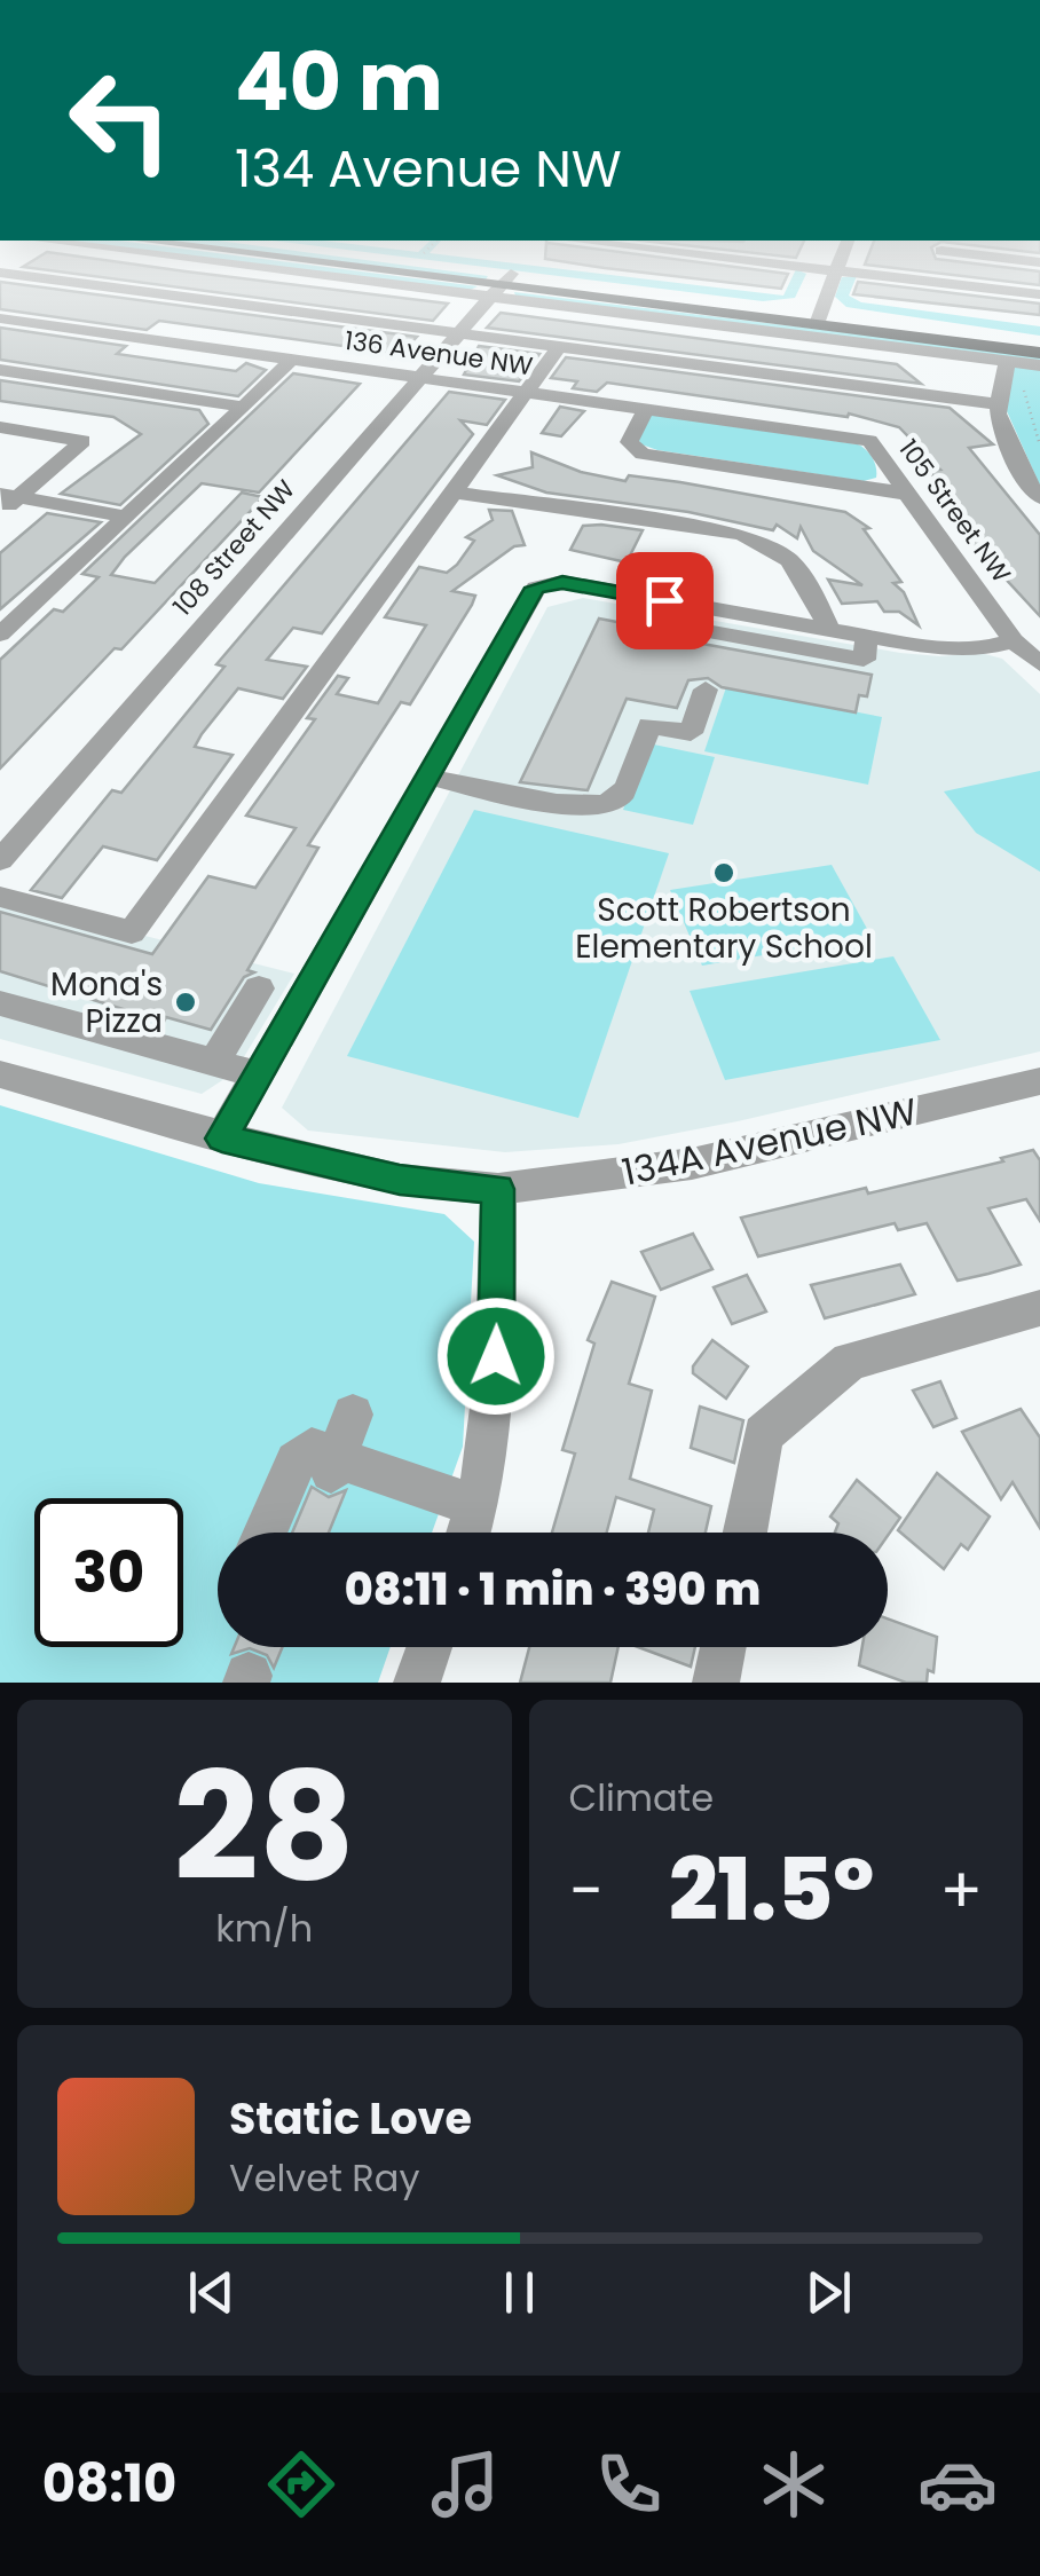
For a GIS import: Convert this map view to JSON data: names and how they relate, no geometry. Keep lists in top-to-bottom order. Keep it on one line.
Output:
{"streets":{"street":["136 Avenue NW","105 Street NW","108 Street NW","134A Avenue NW"]},"crossings":[["136 Avenue NW","105 Street NW"],["136 Avenue NW","108 Street NW"]],"places":["Scott Robertson Elementary School","Mona's Pizza"],"page":{"turn":["40 m","134 Avenue NW"],"limit":"30","trip":"08:11 · 1 min · 390 m","tile":[["28","km/h"],"Climate"],"heat":["−","21.5°","+"],"song":["Static Love","Velvet Ray"],"tabs":"08:10"}}
